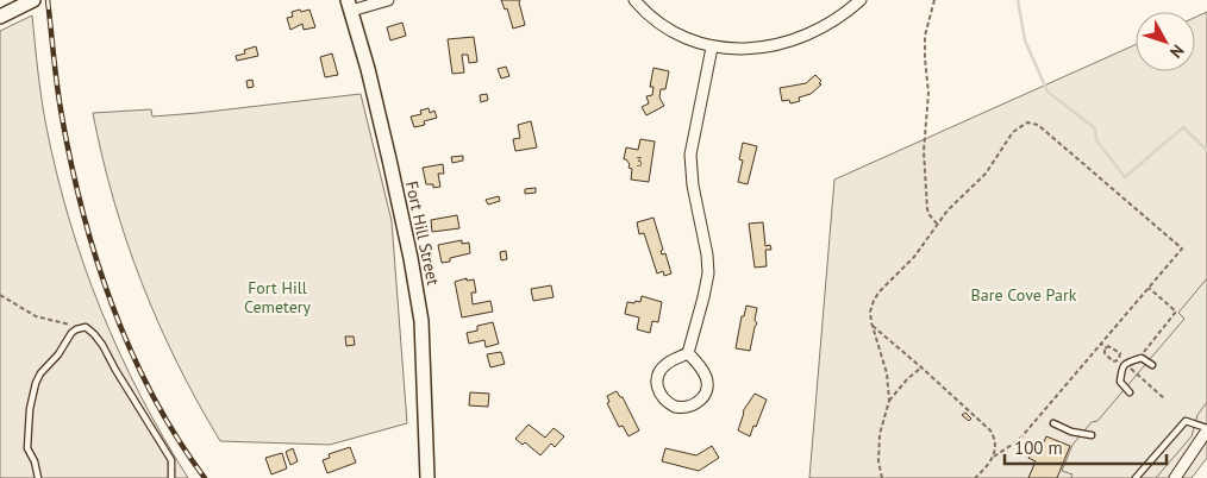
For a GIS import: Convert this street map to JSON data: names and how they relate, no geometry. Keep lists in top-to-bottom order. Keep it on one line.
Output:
{"streets":{"main road":["Fort Hill Street"]},"parks":["Fort Hill Cemetery","Bare Cove Park"],"house_numbers":["3"],"scale_bar":"100 m","north":"bottom right"}
